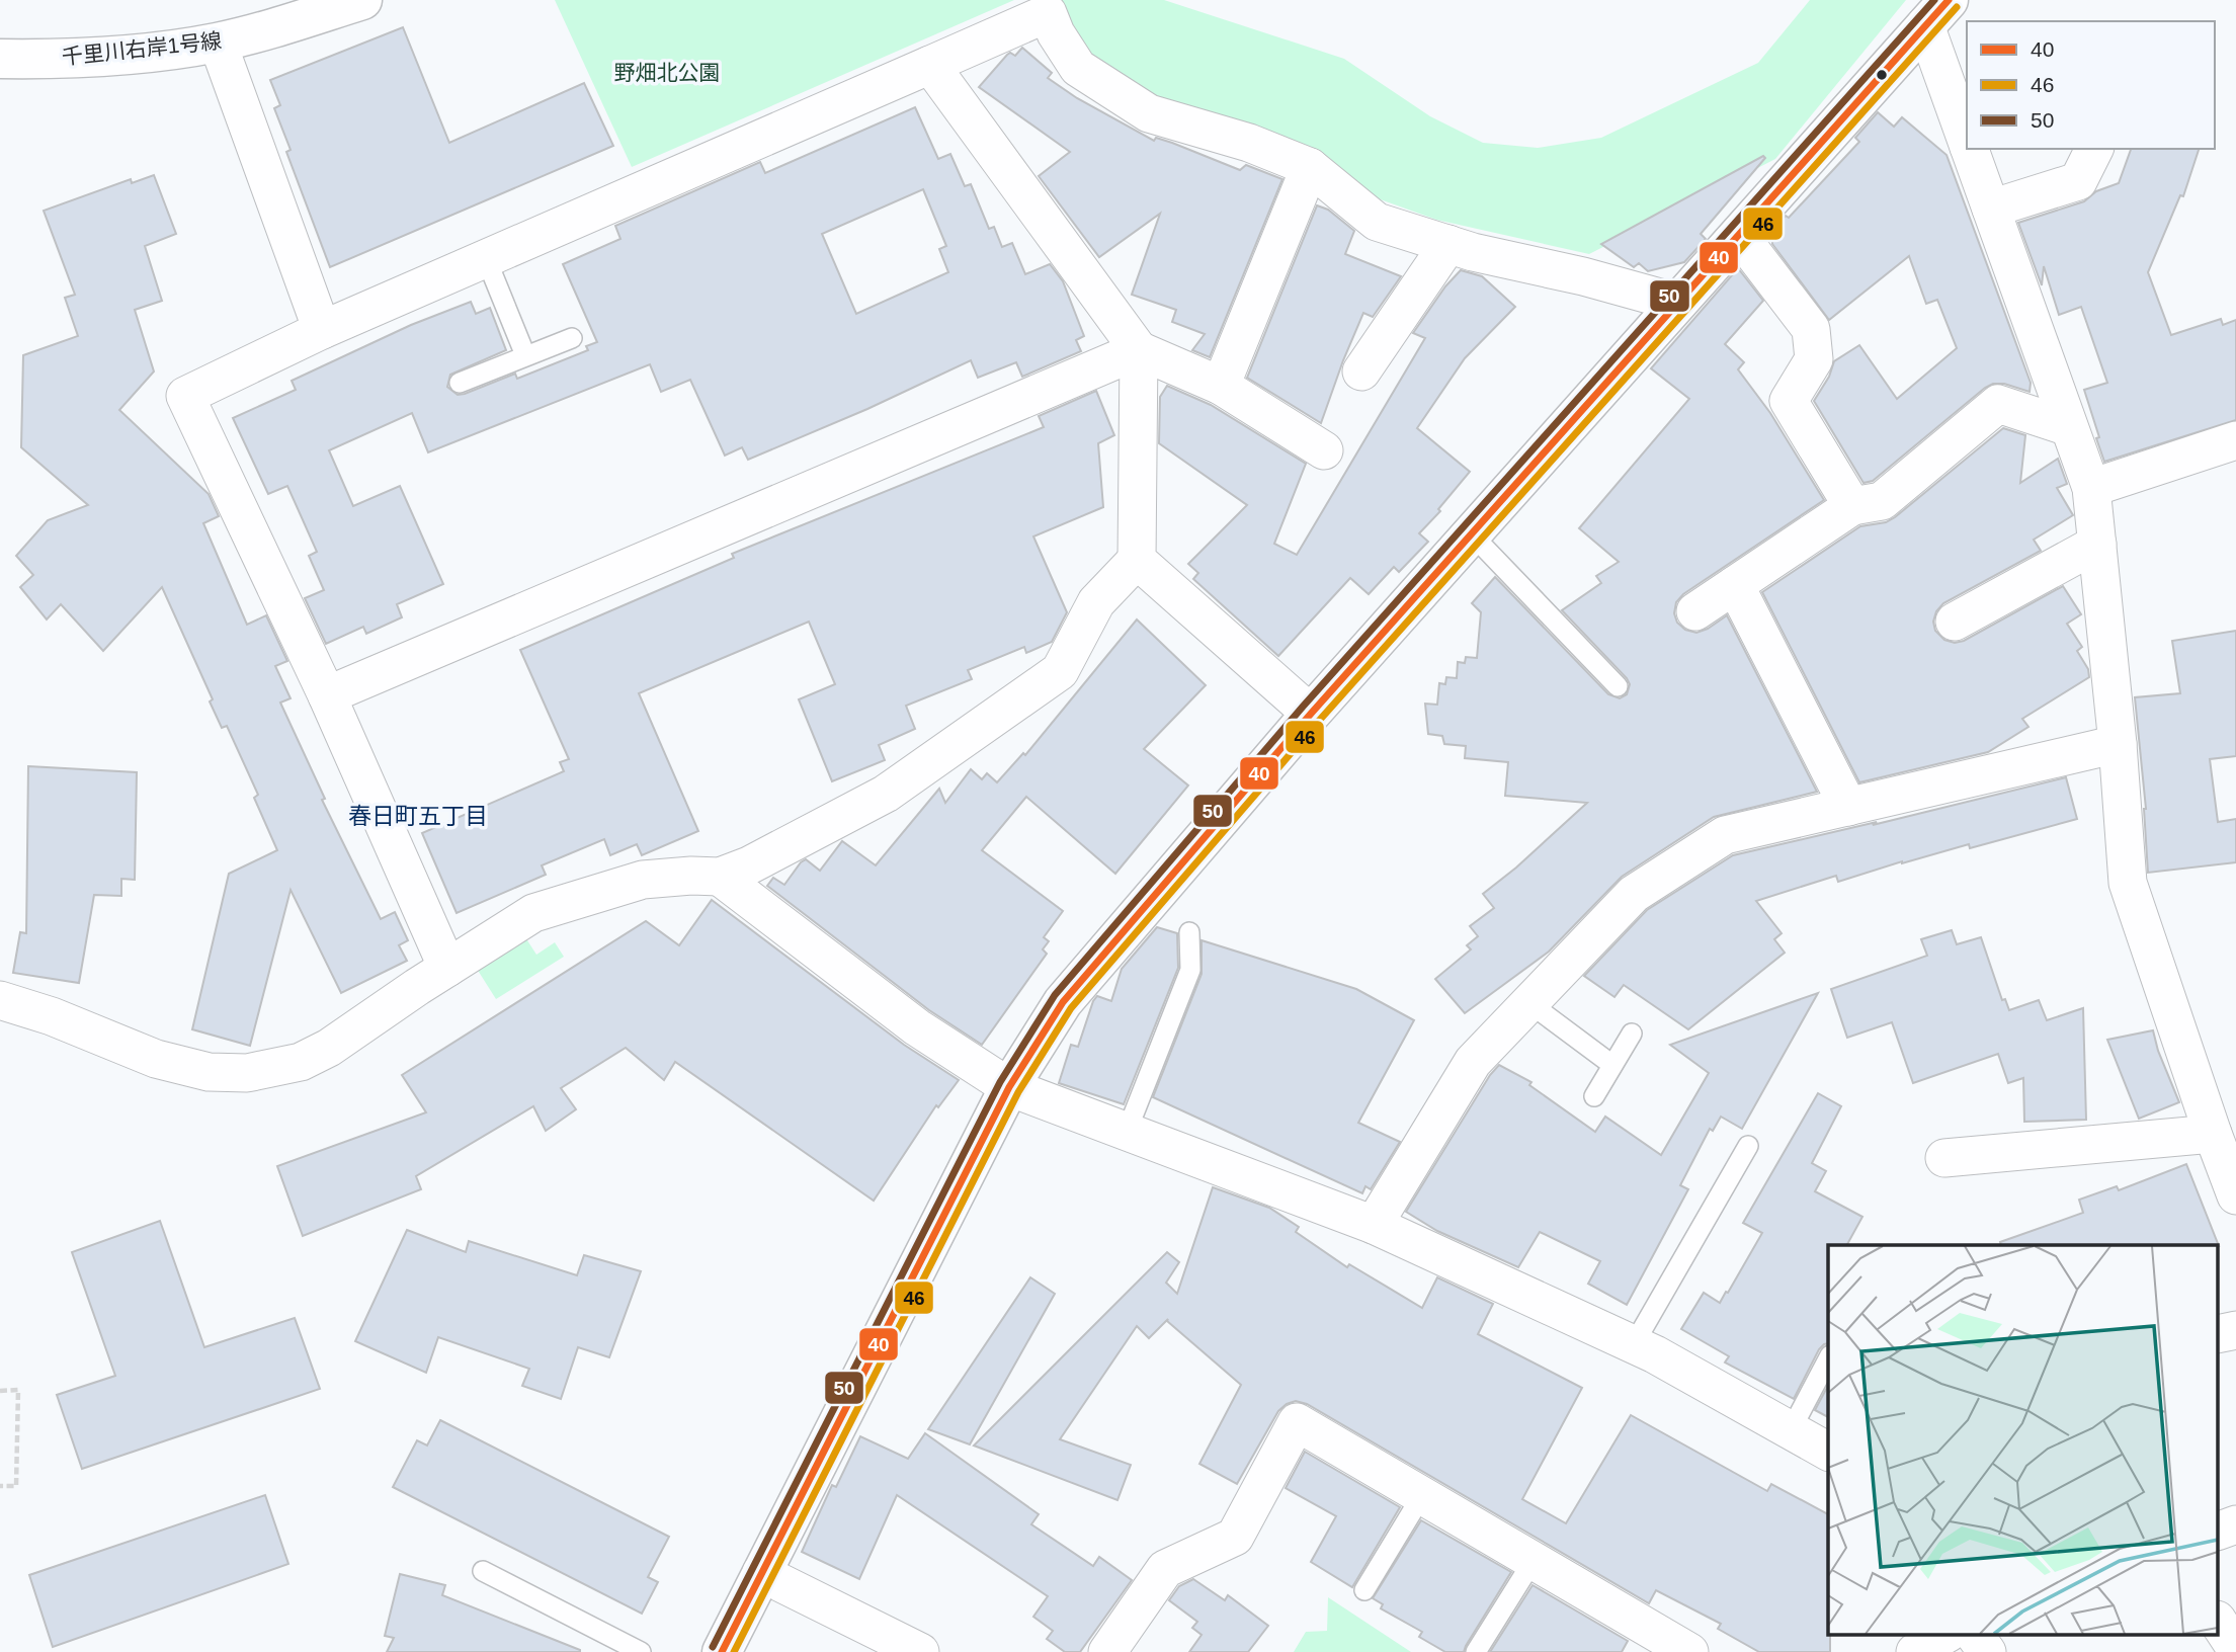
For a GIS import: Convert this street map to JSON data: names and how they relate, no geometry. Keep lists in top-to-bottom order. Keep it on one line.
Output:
{"streets":{"main road":["千里川右岸1号線"]},"districts":["春日町五丁目"],"parks":["野畑北公園"],"lines":["transit line 40","transit line 50","transit line 46"],"legend":["40","46","50"]}
